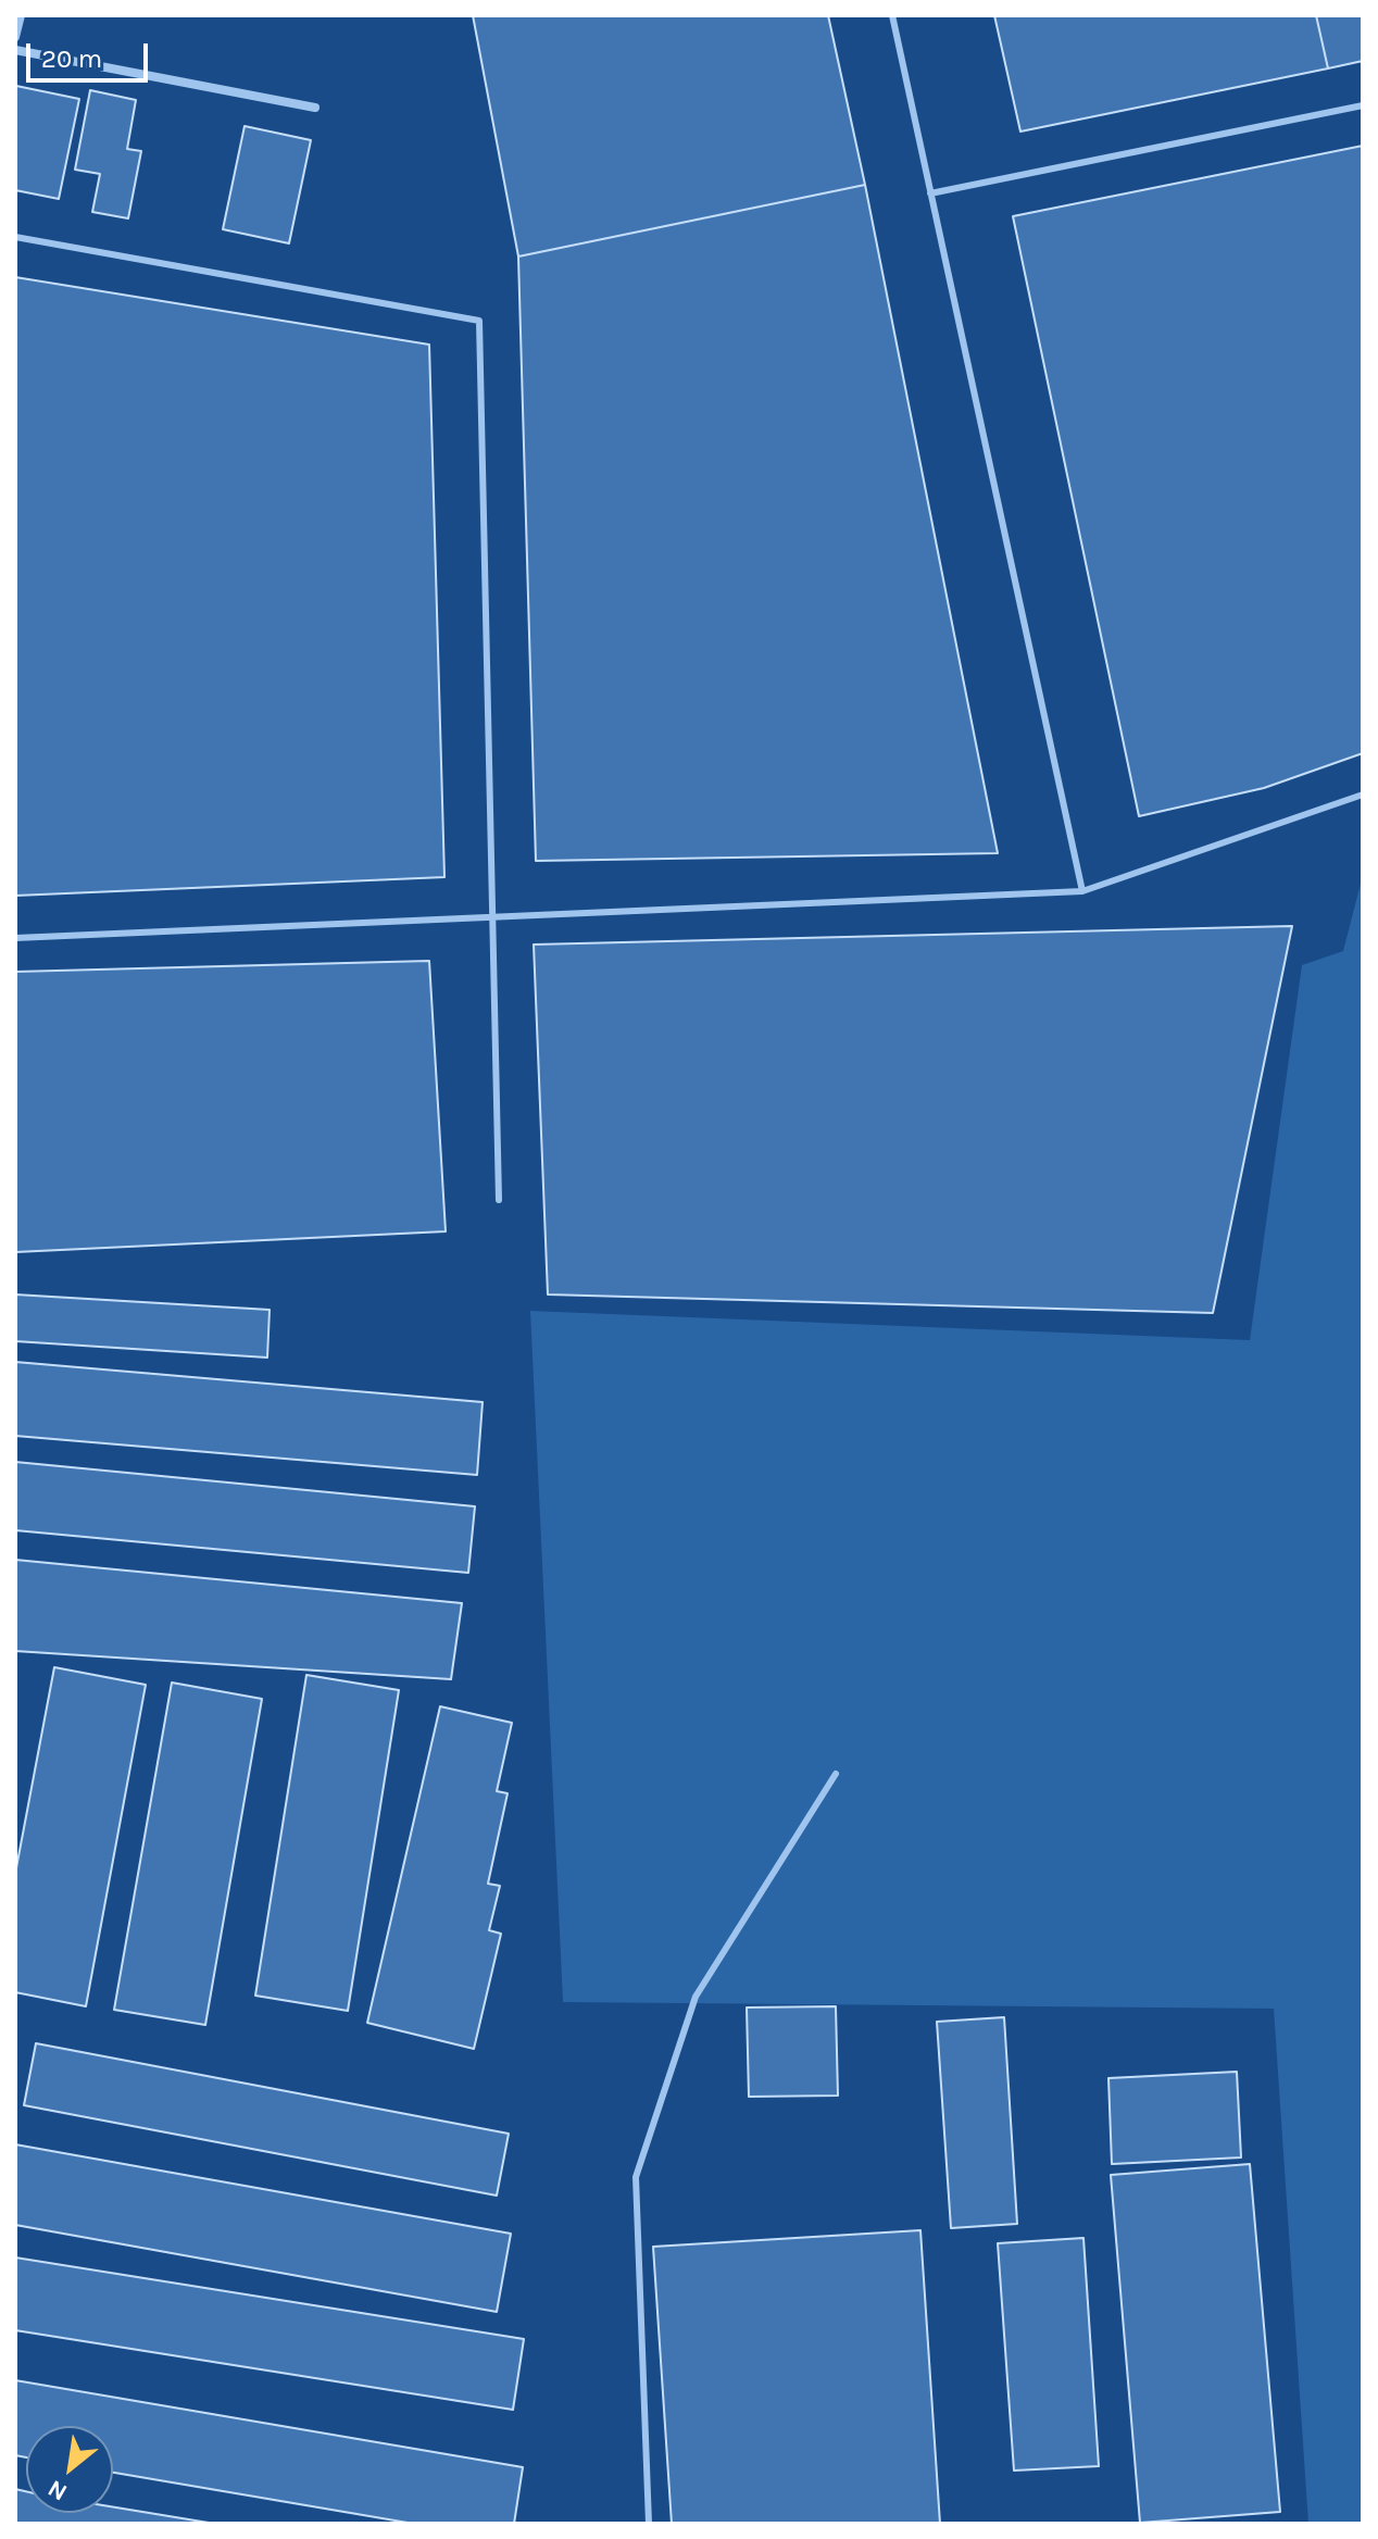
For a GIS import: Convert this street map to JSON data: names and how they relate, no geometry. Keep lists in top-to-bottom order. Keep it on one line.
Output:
{"scale_bar":"20 m","north":"bottom left"}
